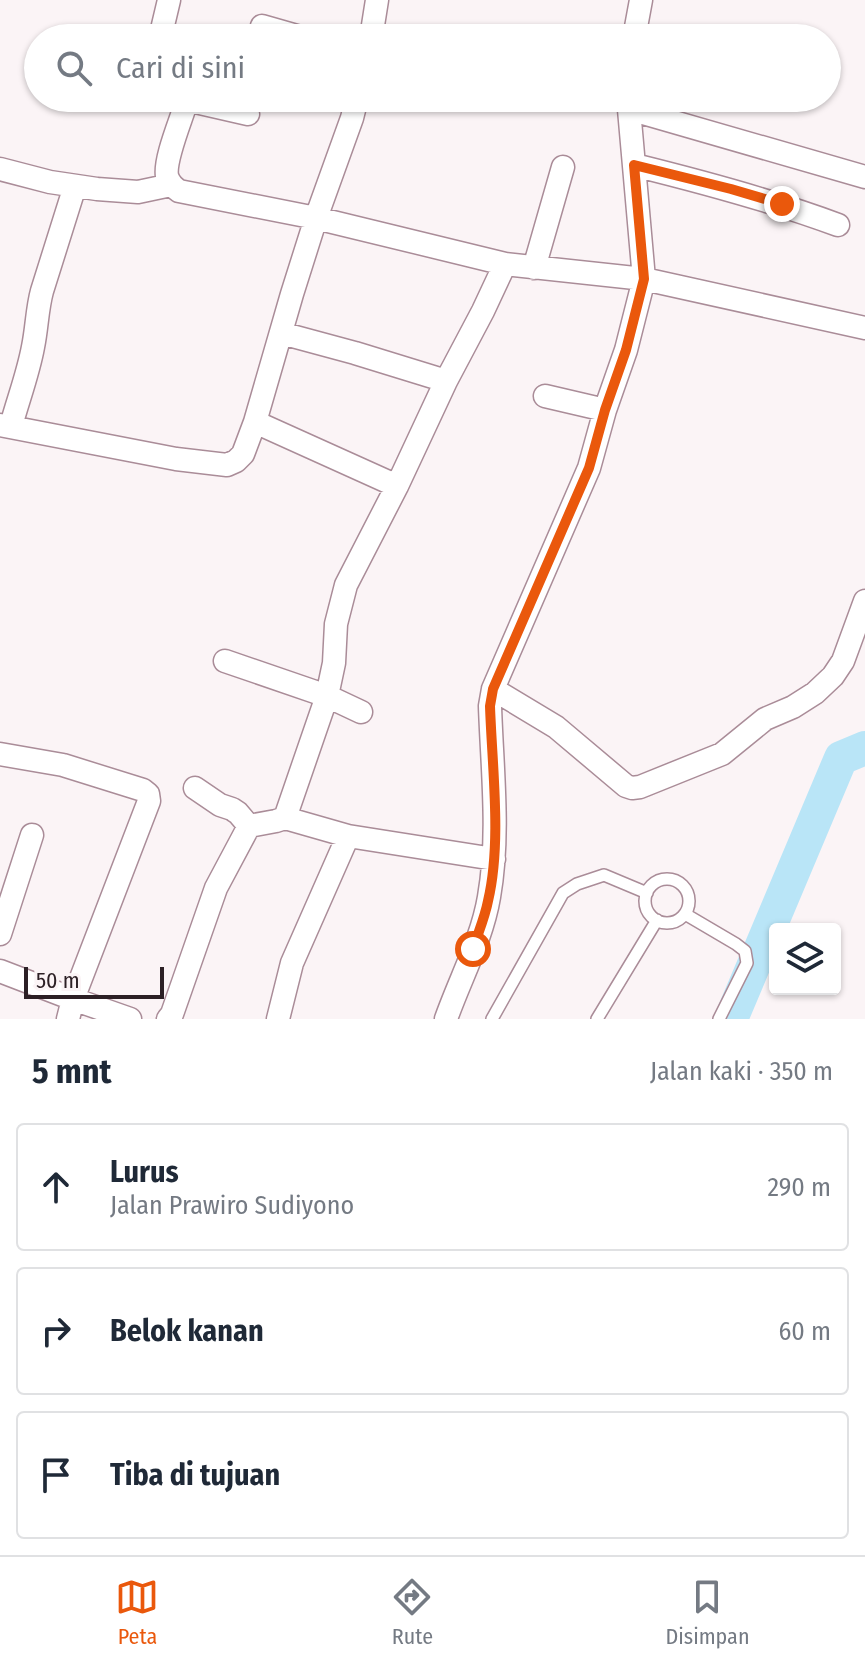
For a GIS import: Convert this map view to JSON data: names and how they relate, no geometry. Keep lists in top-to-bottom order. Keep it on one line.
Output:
{"scale_bar":"50 m","page":{"search":"Cari di sini","scale":"50 m","heading":["5 mnt","Jalan kaki · 350 m"],"list":[["Lurus","Jalan Prawiro Sudiyono","290 m"],["Belok kanan","60 m"],"Tiba di tujuan"],"nav":["Peta","Rute","Disimpan"]}}
